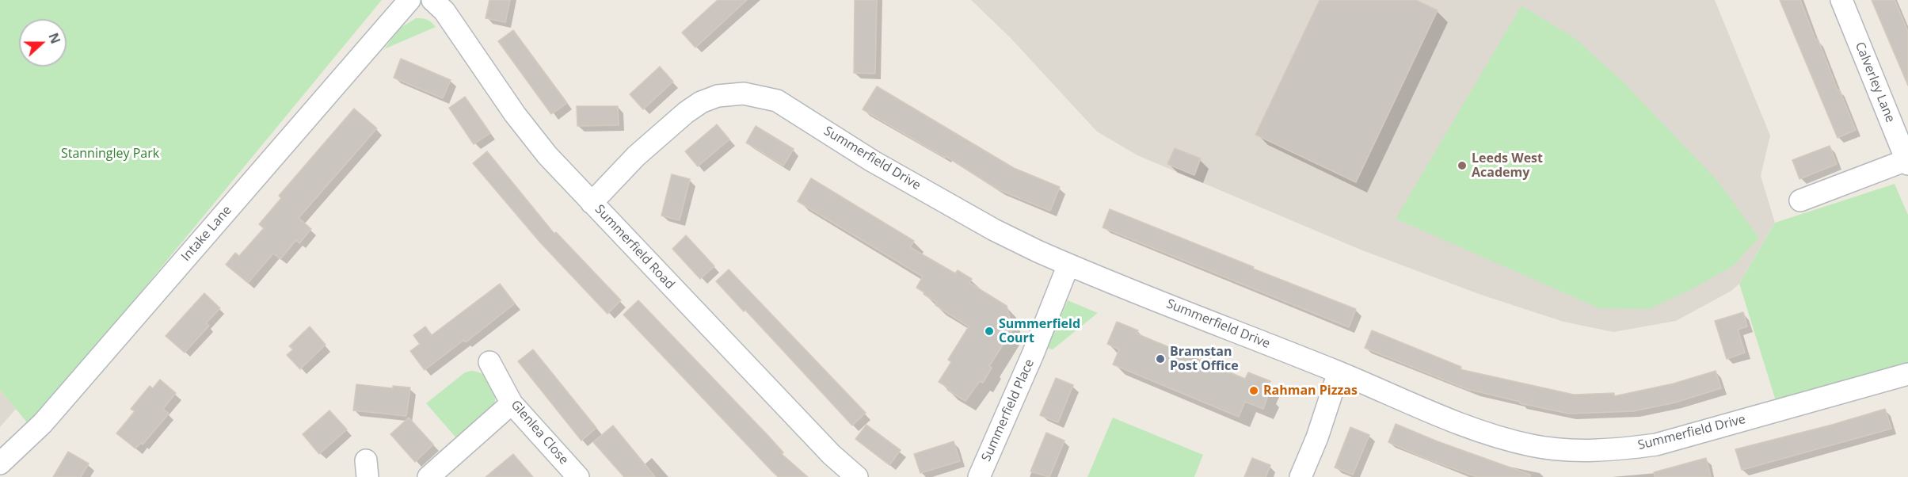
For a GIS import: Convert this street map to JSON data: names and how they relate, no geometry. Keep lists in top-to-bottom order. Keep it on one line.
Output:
{"streets":{"street":["Calverley Lane","Summerfield Drive","Intake Lane","Summerfield Road","Summerfield Place","Glenlea Close"]},"crossings":[["Summerfield Drive","Summerfield Road"],["Summerfield Drive","Summerfield Place"]],"parks":["Stanningley Park"],"places":["Leeds West Academy","Summerfield Court","Bramstan Post Office","Rahman Pizzas"],"north":"right"}
